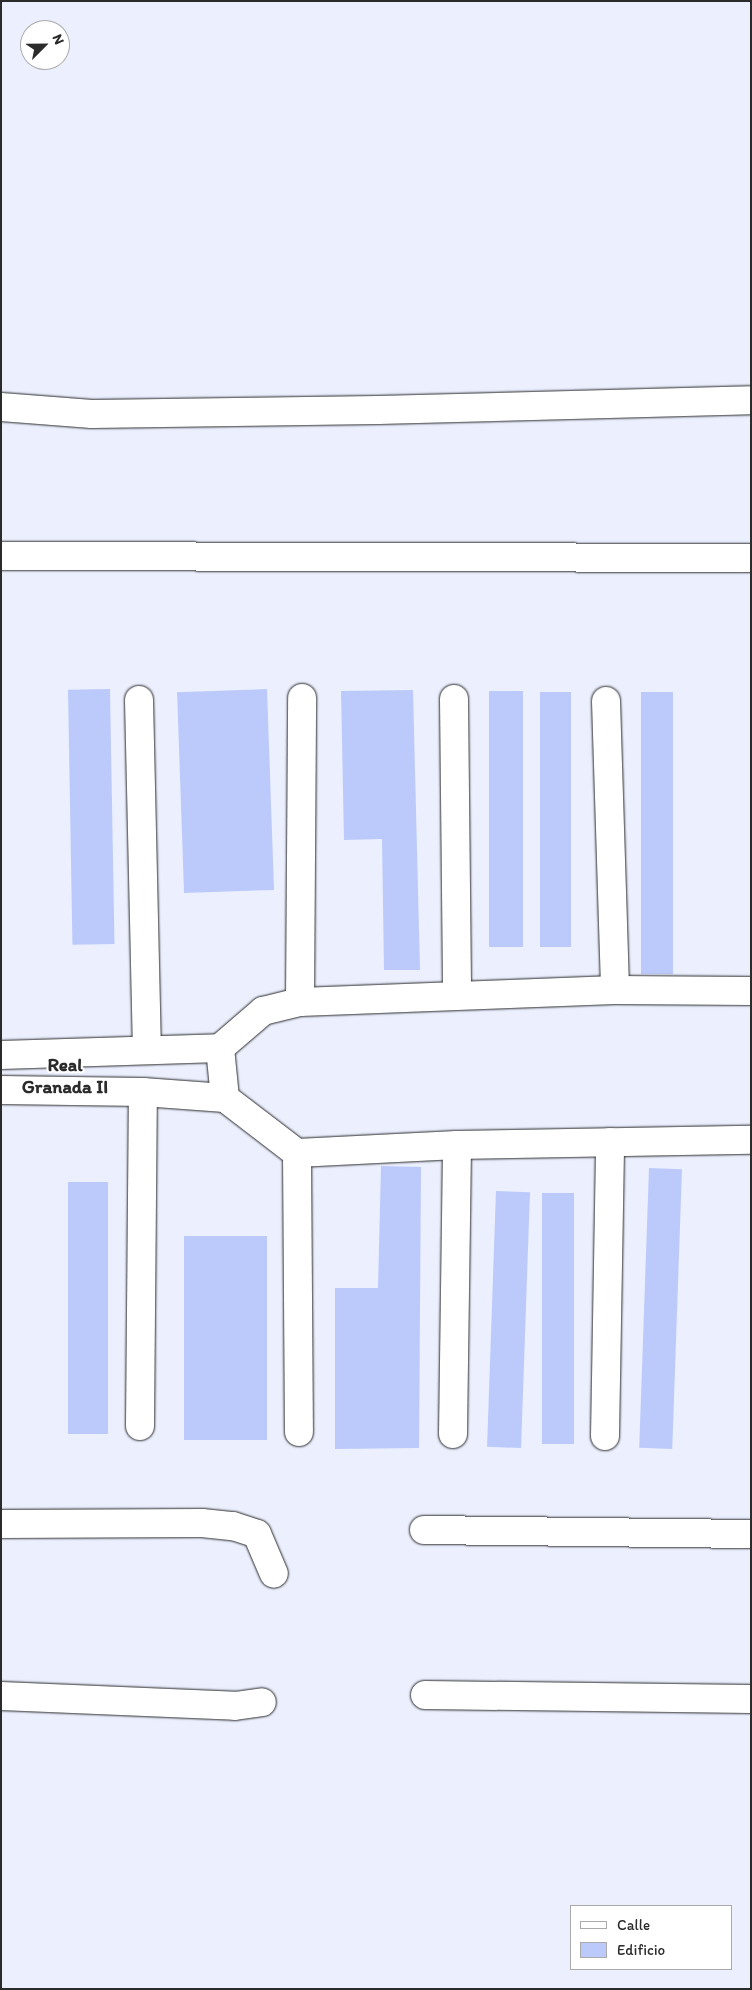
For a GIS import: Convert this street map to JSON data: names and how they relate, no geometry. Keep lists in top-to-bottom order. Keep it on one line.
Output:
{"districts":["Real Granada II"],"legend":["Calle","Edificio"],"north":"top right"}
